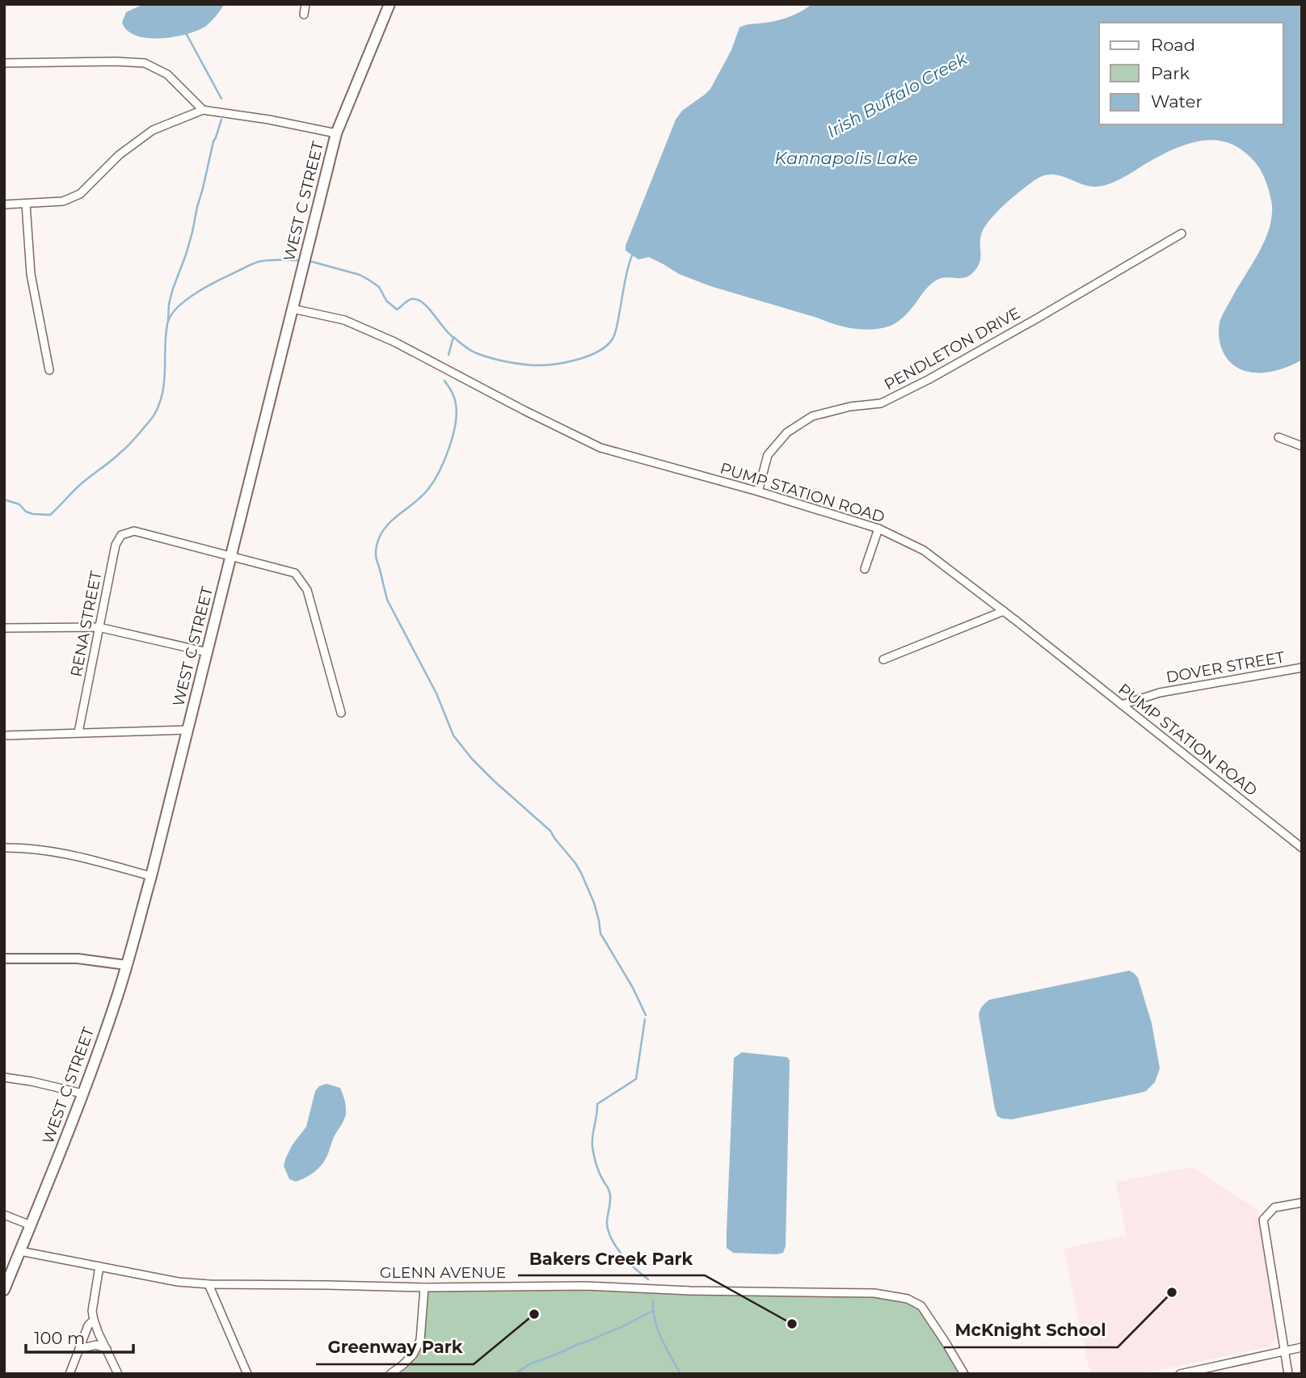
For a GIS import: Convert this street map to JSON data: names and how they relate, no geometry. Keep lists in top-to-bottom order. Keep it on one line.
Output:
{"streets":{"main road":["WEST C STREET"],"street":["PENDLETON DRIVE","PUMP STATION ROAD","RENA STREET","DOVER STREET","GLENN AVENUE"]},"crossings":[["WEST C STREET","PUMP STATION ROAD"],["WEST C STREET","RENA STREET"],["WEST C STREET","GLENN AVENUE"],["PENDLETON DRIVE","PUMP STATION ROAD"],["PUMP STATION ROAD","DOVER STREET"]],"water":["Irish Buffalo Creek","Kannapolis Lake"],"places":["McKnight School","Greenway Park","Bakers Creek Park"],"legend":["Road","Park","Water"],"scale_bar":"100 m"}
